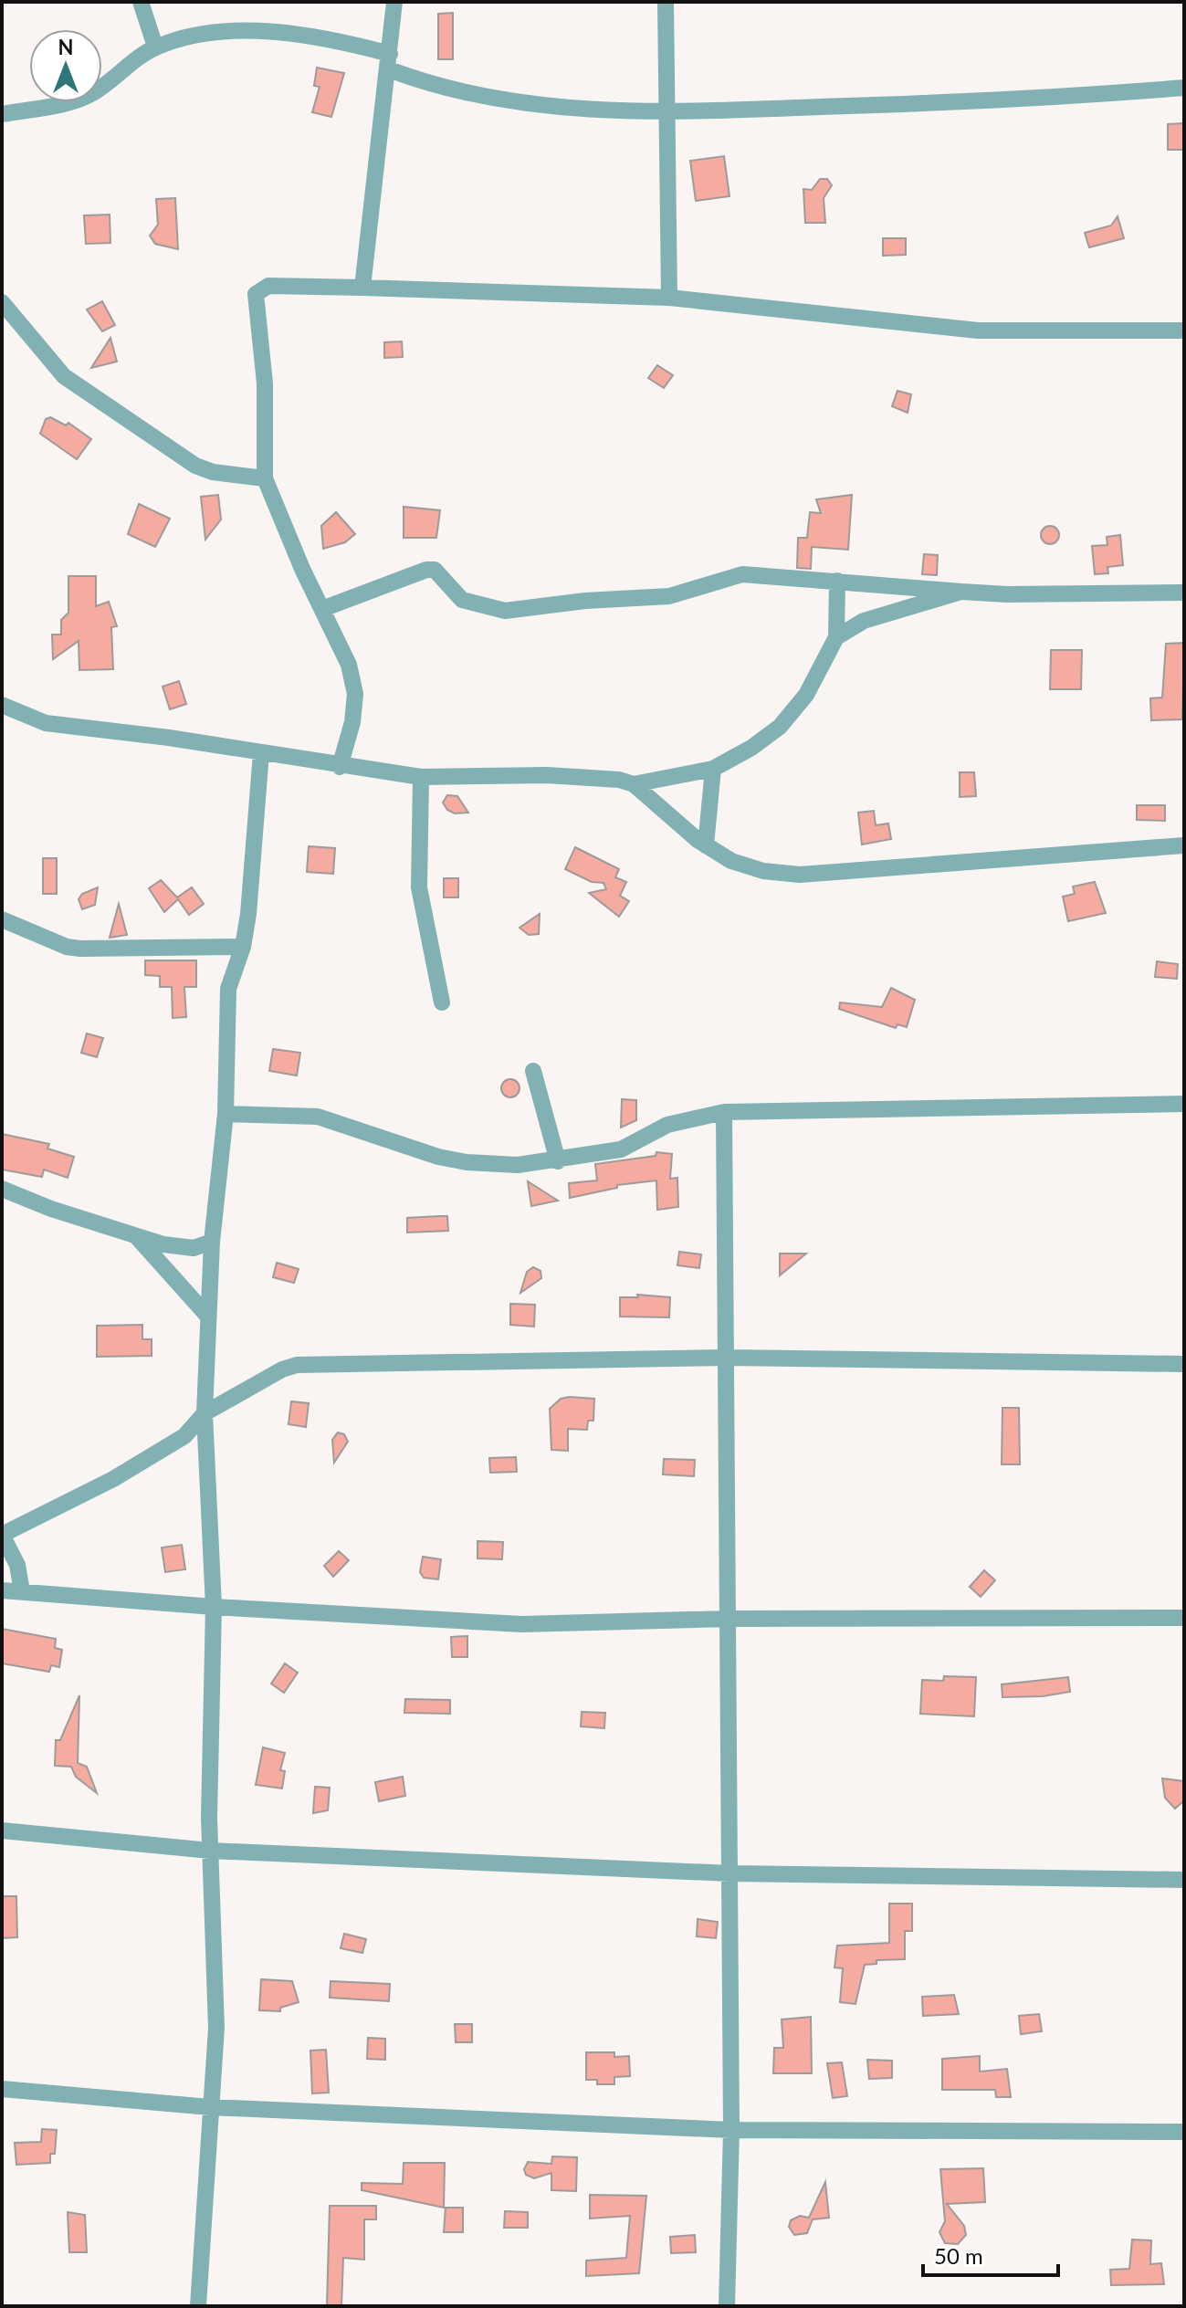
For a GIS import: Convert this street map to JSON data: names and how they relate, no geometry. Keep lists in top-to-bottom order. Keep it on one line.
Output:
{"scale_bar":"50 m","north":"top"}
